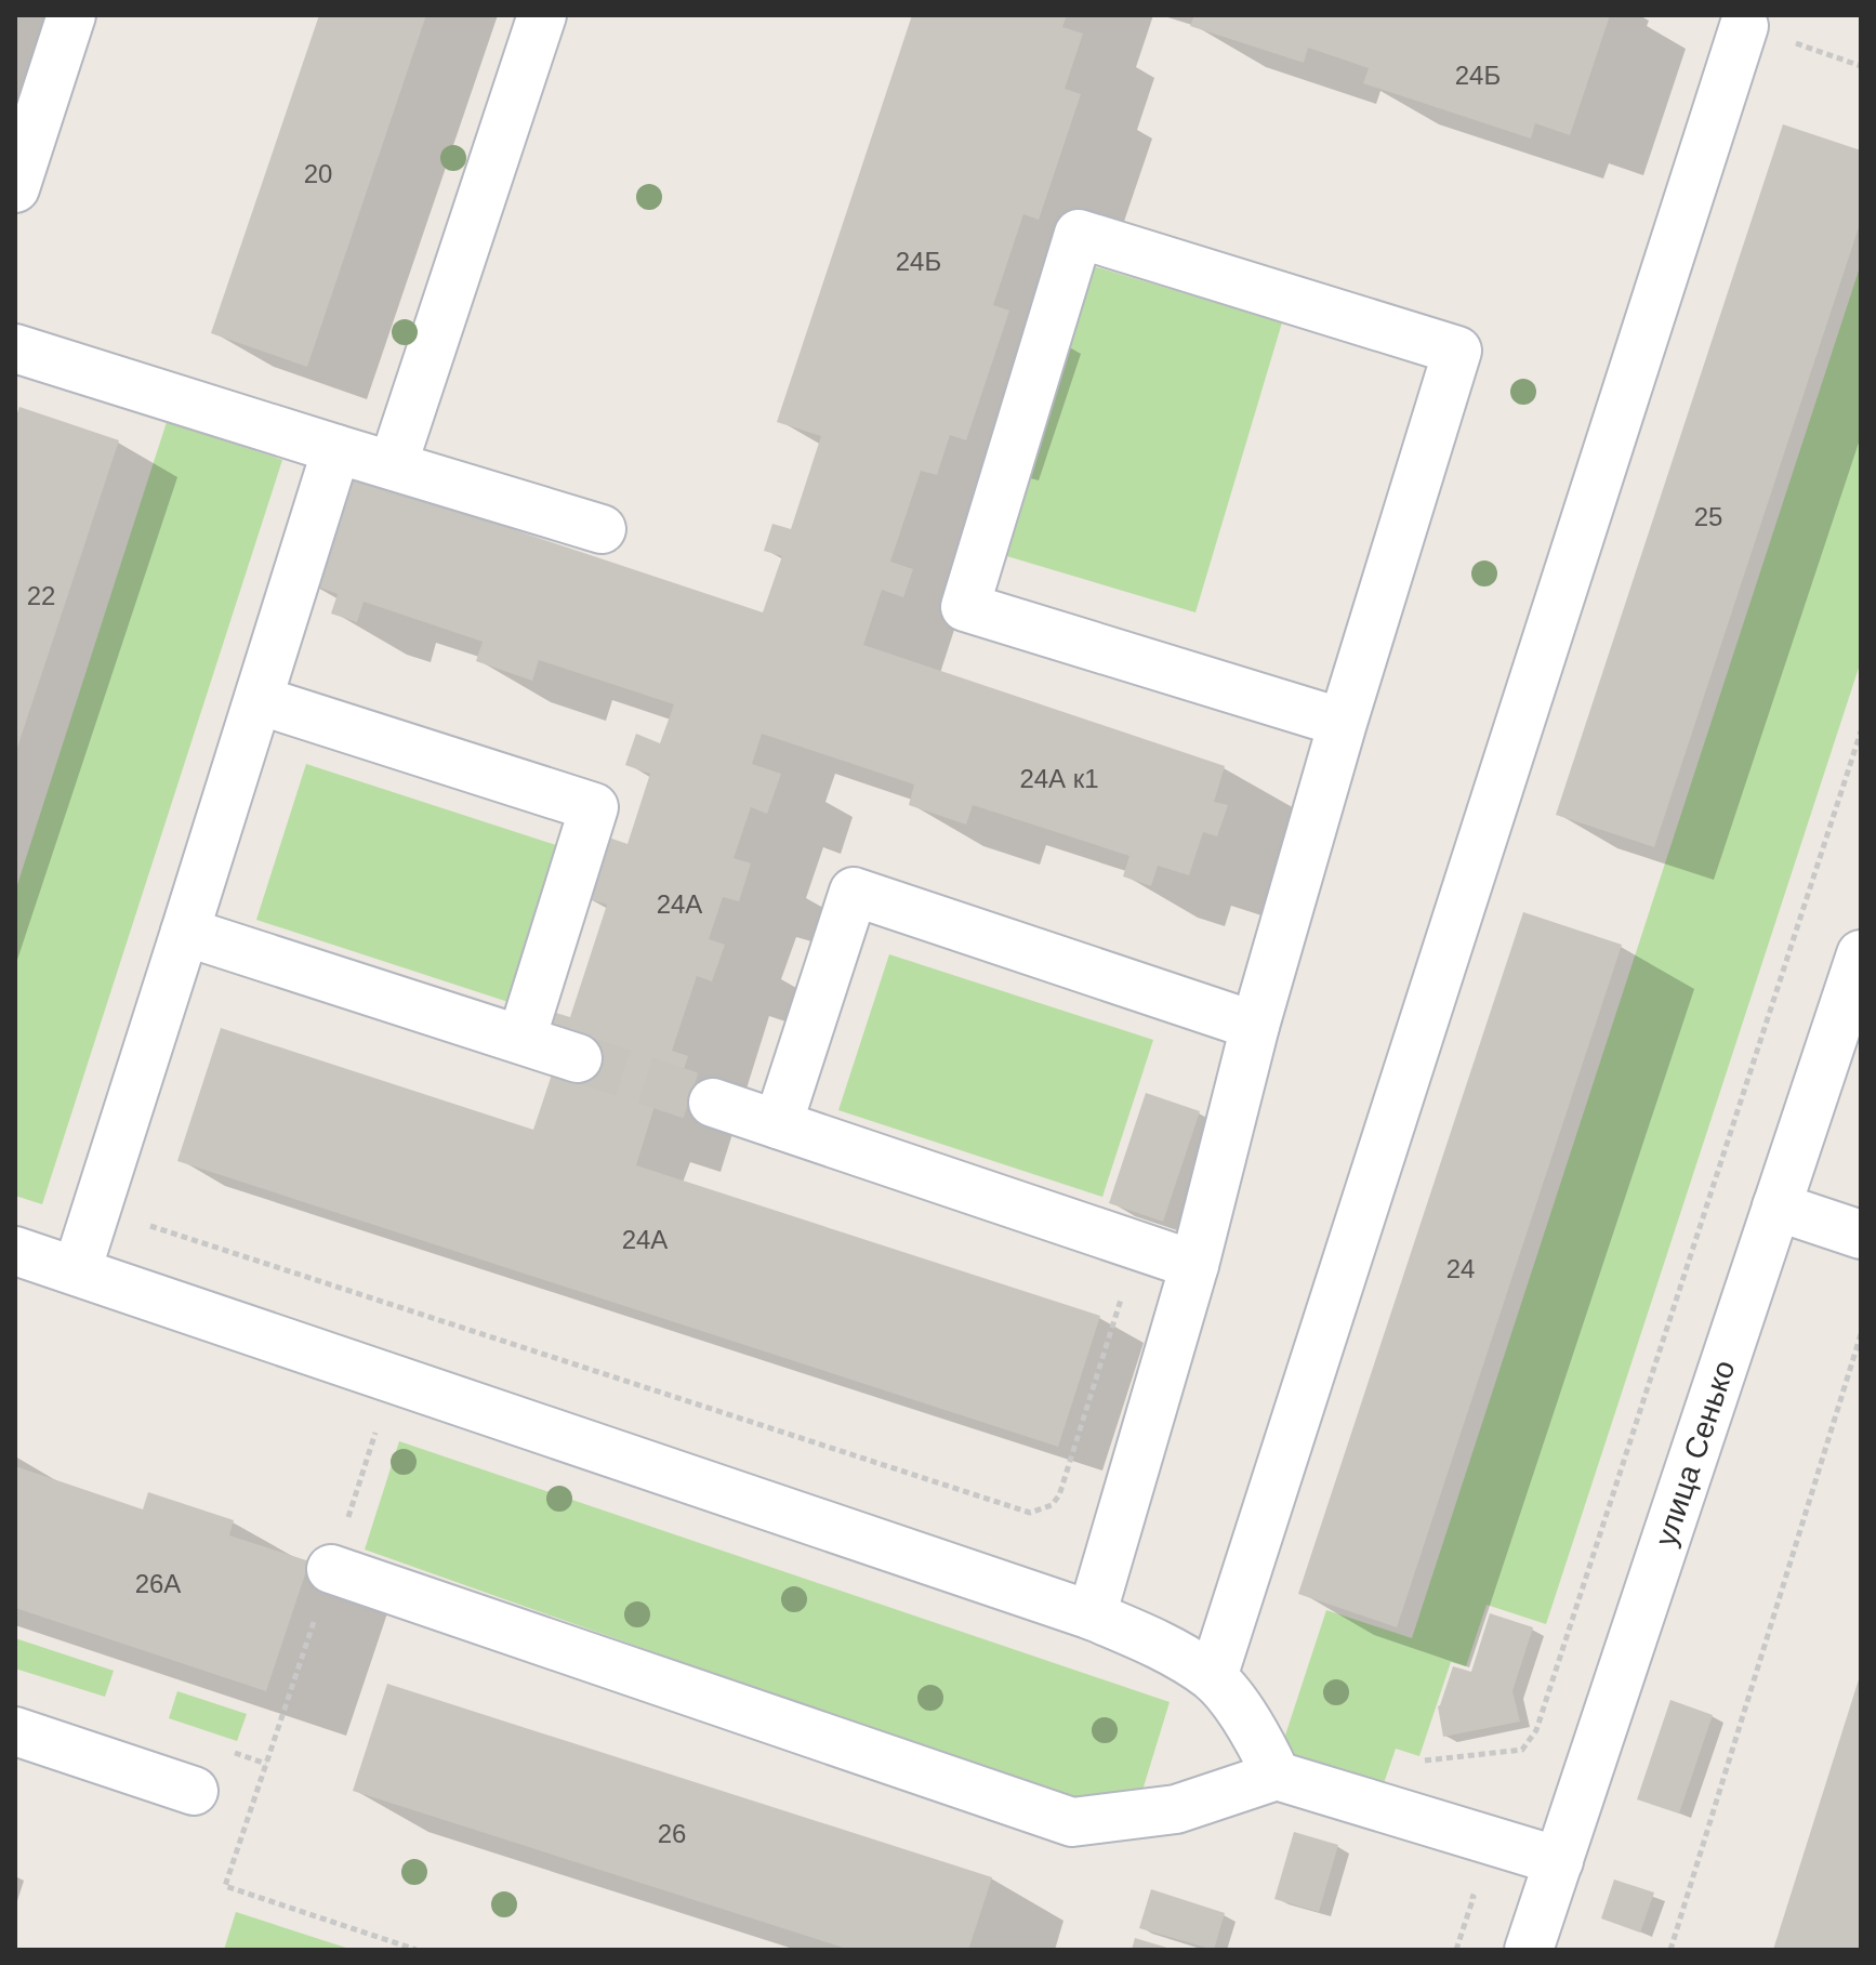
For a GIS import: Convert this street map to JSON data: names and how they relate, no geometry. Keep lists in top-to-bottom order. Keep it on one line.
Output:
{"streets":{"street":["улица Сенько"]},"house_numbers":["24Б","20","24Б","25","22","24А к1","24А","24А","24","26А","26"]}
